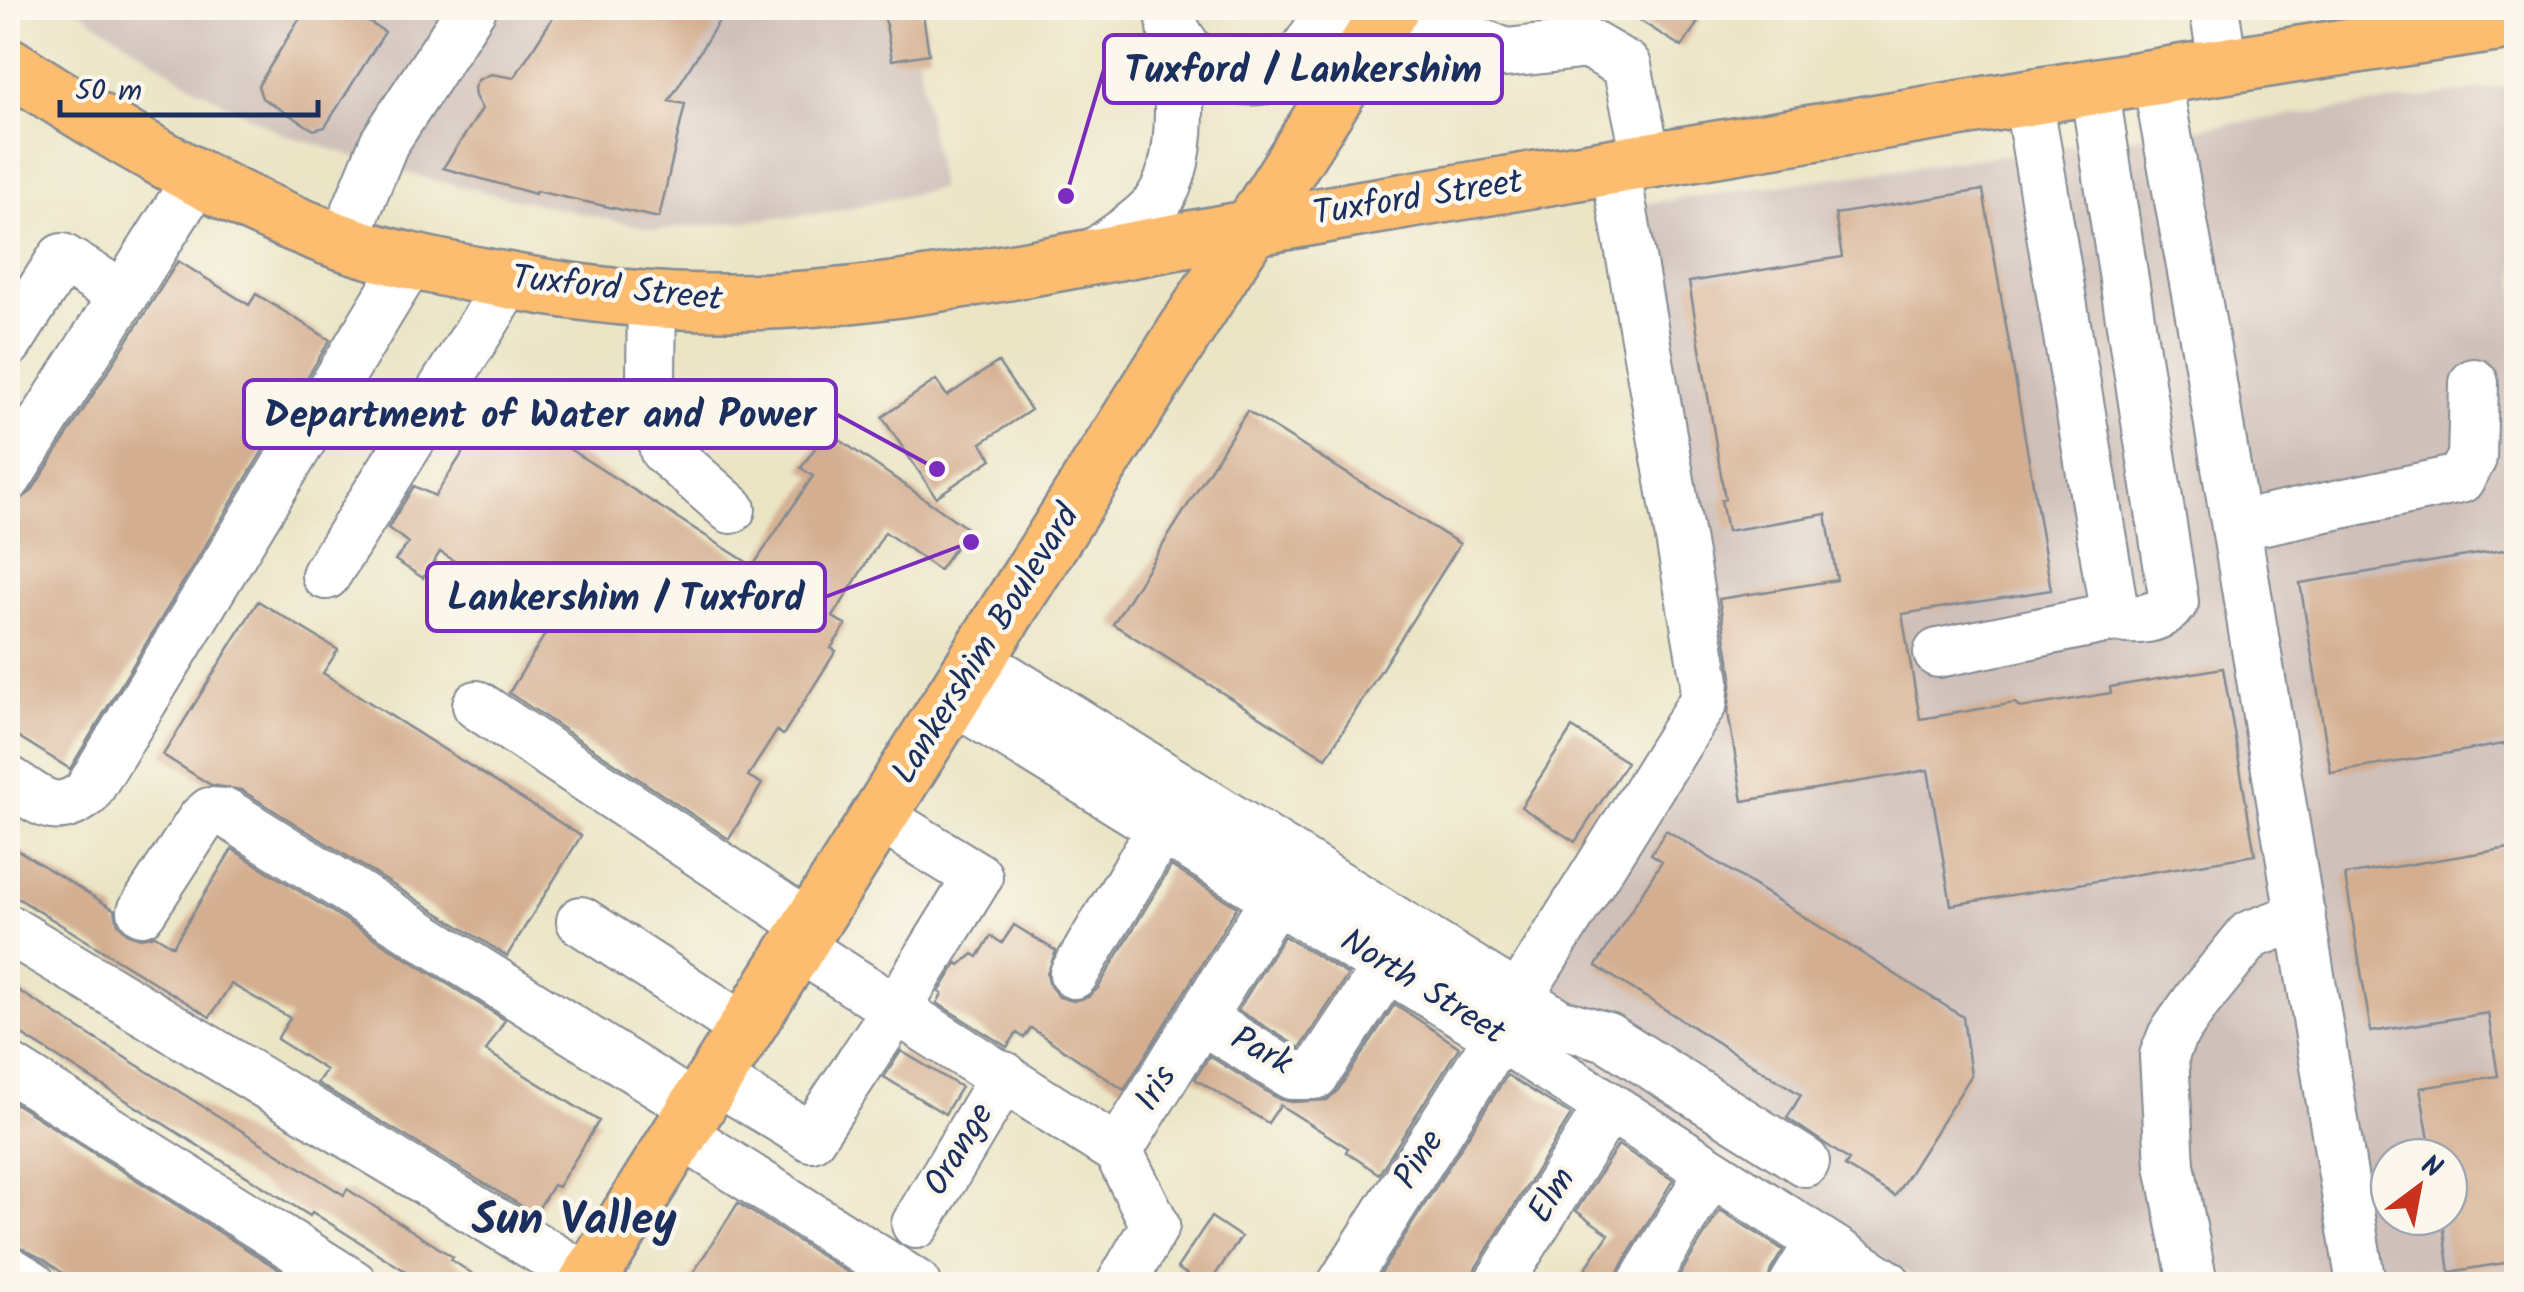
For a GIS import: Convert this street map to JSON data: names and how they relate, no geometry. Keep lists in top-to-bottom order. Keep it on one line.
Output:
{"streets":{"main road":["Tuxford Street","Lankershim Boulevard"],"street":["North Street","Park","Iris","Orange","Pine","Elm"]},"crossings":[["Tuxford Street","Lankershim Boulevard"],["Tuxford Street","Pine"],["Lankershim Boulevard","North Street"],["Lankershim Boulevard","Pine"],["North Street","Park"],["North Street","Iris"],["North Street","Pine"],["North Street","Elm"],["Park","Iris"]],"districts":["Sun Valley"],"places":["Tuxford / Lankershim","Department of Water and Power","Lankershim / Tuxford"],"scale_bar":"50 m","north":"top right"}
